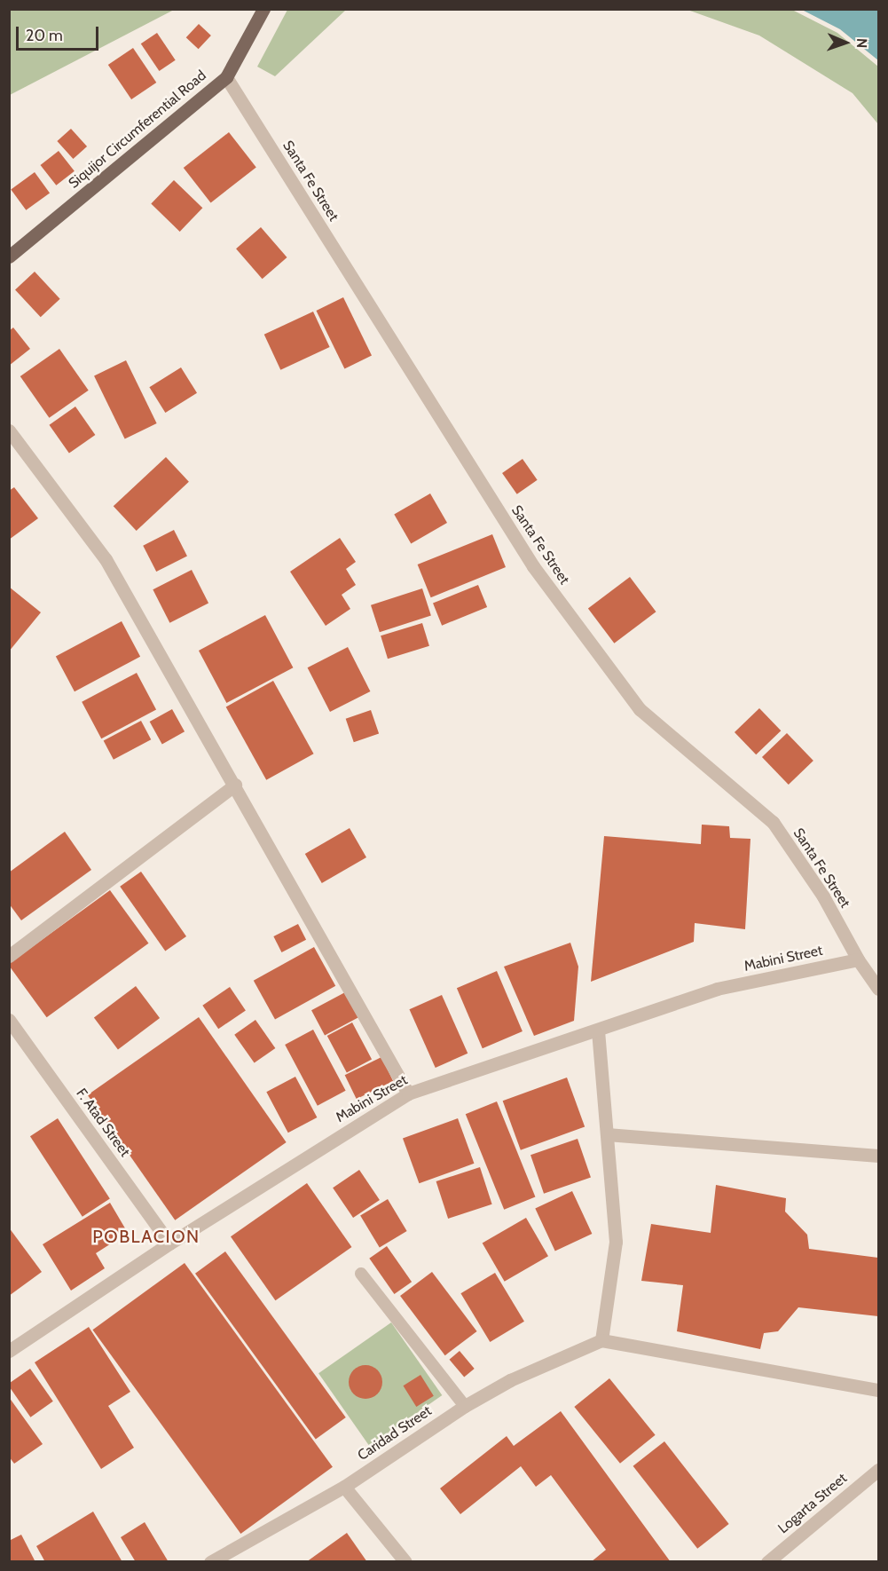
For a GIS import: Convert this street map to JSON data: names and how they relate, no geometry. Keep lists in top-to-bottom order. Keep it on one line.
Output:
{"streets":{"main road":["Siquijor Circumferential Road"],"street":["Santa Fe Street","Mabini Street","F. Atad Street","Caridad Street","Logarta Street"]},"crossings":[["Siquijor Circumferential Road","Santa Fe Street"],["Santa Fe Street","Mabini Street"],["Mabini Street","F. Atad Street"]],"districts":["POBLACION"],"scale_bar":"20 m","north":"right"}
